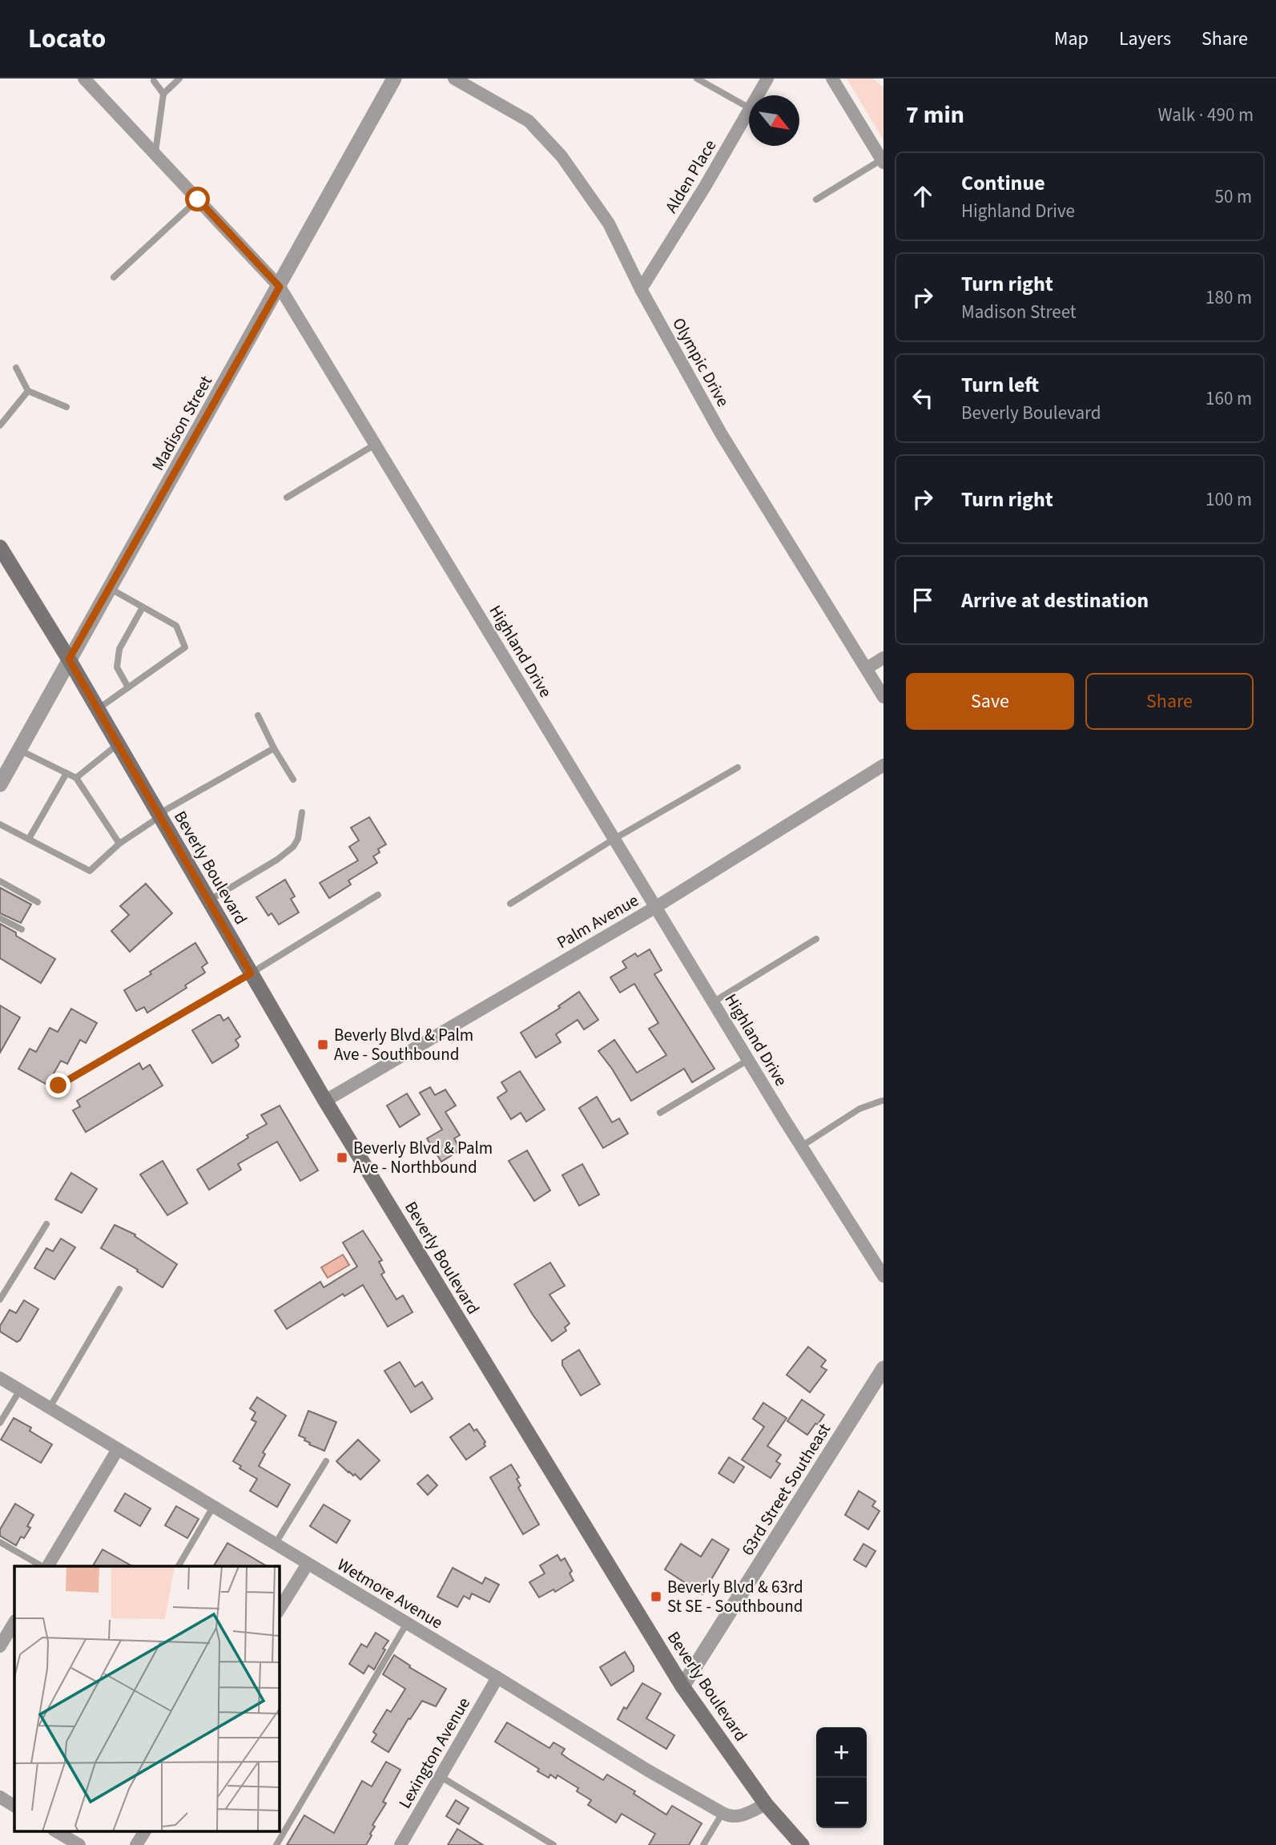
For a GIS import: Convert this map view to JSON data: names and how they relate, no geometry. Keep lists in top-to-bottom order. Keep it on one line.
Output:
{"streets":{"main road":["Beverly Boulevard"],"street":["Alden Place","Olympic Drive","Madison Street","Highland Drive","Palm Avenue","63rd Street Southeast","Wetmore Avenue","Lexington Avenue"]},"crossings":[["Alden Place","Olympic Drive"],["Madison Street","Highland Drive"],["Madison Street","Beverly Boulevard"],["Highland Drive","Palm Avenue"],["Beverly Boulevard","Palm Avenue"],["Beverly Boulevard","63rd Street Southeast"],["Wetmore Avenue","Lexington Avenue"]],"places":{"transit":["Beverly Blvd & Palm Ave - Southbound","Beverly Blvd & Palm Ave - Northbound","Beverly Blvd & 63rd St SE - Southbound"]},"north":"bottom right","page":{"header":"Locato","nav":["Map","Layers","Share"],"heading":["7 min","Walk · 490 m"],"list":[["Continue","Highland Drive","50 m"],["Turn right","Madison Street","180 m"],["Turn left","Beverly Boulevard","160 m"],["Turn right","100 m"],"Arrive at destination"],"buttons":["Save","Share"],"map_buttons":["+","−"]}}
